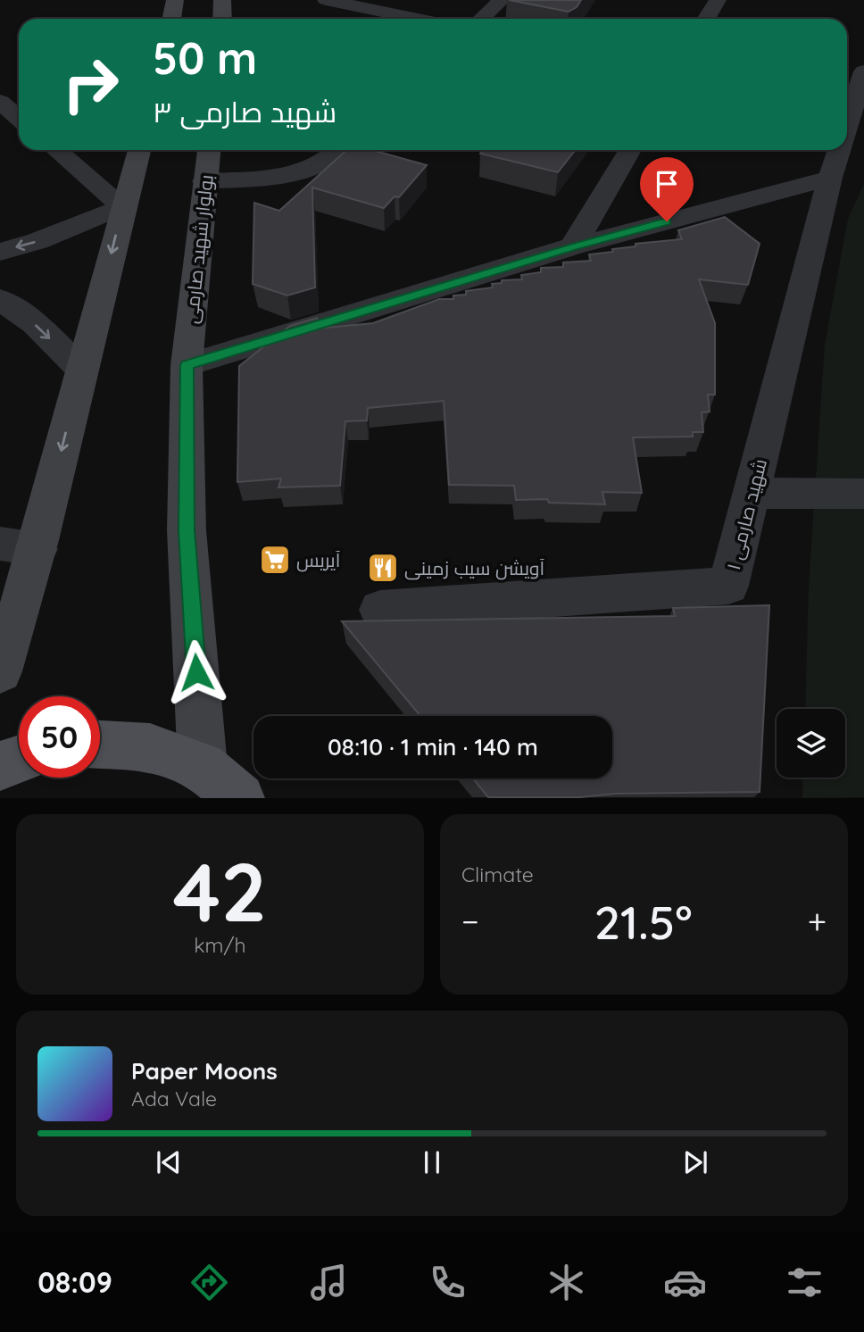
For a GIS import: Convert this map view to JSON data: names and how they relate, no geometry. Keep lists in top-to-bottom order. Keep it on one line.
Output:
{"streets":{"main road":["بولوار شهید صارمی"],"street":["شهید صارمی ۱"]},"places":{"supermarket":["آیریس"],"restaurant":["آویشن سیب زمینی"]},"page":{"turn":["50 m","شهید صارمی ۳"],"limit":"50","trip":"08:10 · 1 min · 140 m","tile":[["42","km/h"],"Climate"],"heat":["−","21.5°","+"],"song":["Paper Moons","Ada Vale"],"tabs":"08:09"}}
